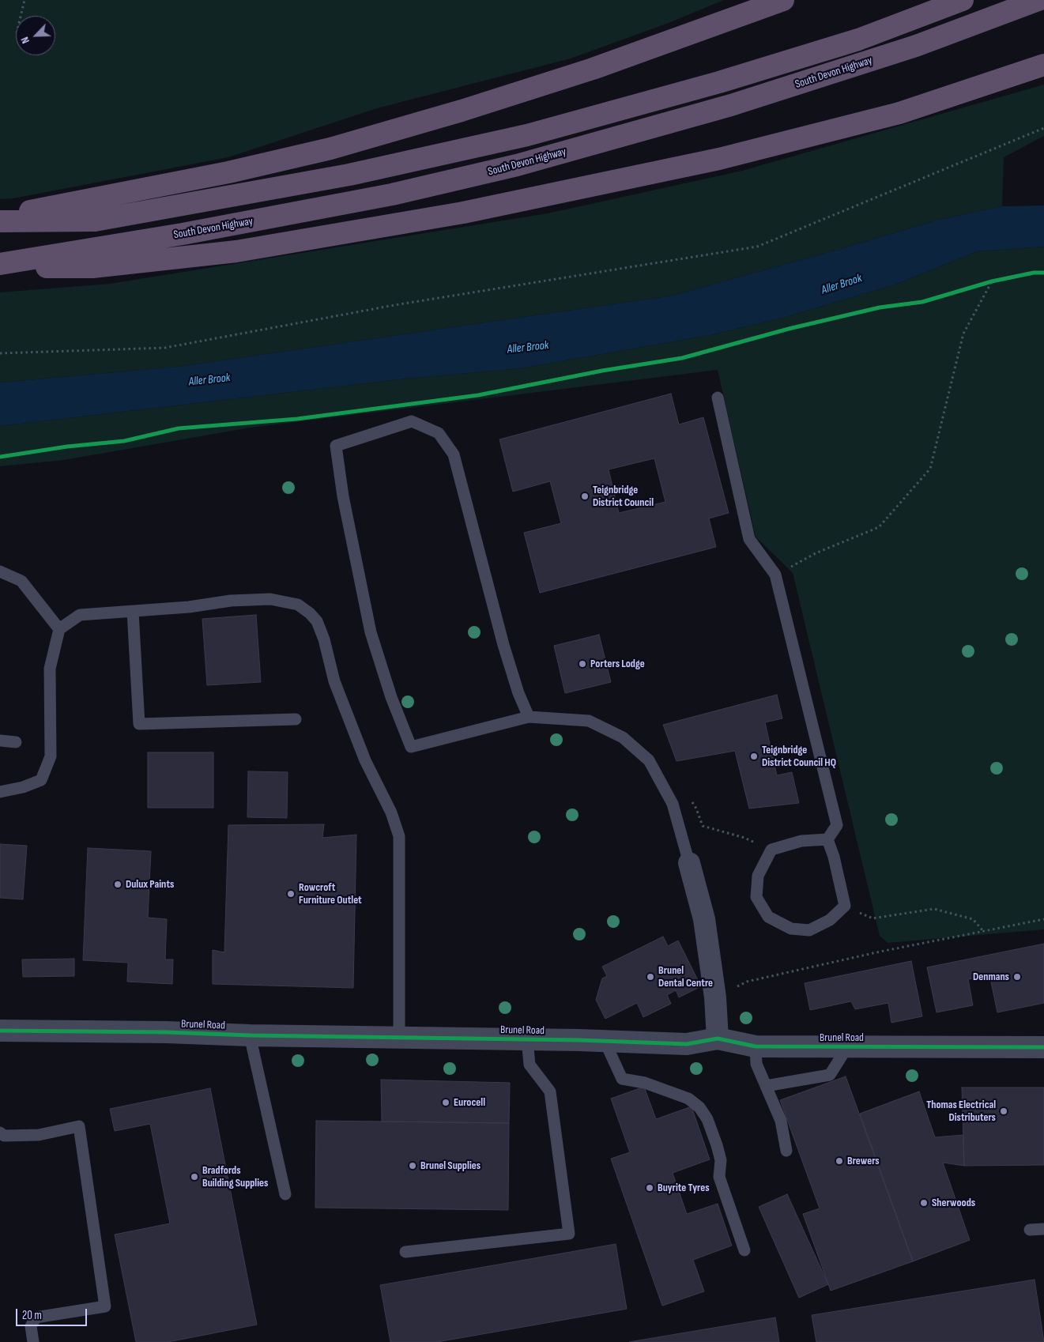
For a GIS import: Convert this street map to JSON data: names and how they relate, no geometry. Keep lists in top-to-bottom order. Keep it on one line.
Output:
{"streets":{"highway":["South Devon Highway"],"street":["Brunel Road"]},"water":["Aller Brook"],"places":["Teignbridge District Council","Porters Lodge","Teignbridge District Council HQ","Dulux Paints","Rowcroft Furniture Outlet","Brunel Dental Centre","Denmans","Eurocell","Thomas Electrical Distributers","Brewers","Brunel Supplies","Bradfords Building Supplies","Buyrite Tyres","Sherwoods"],"scale_bar":"20 m","north":"bottom left"}
